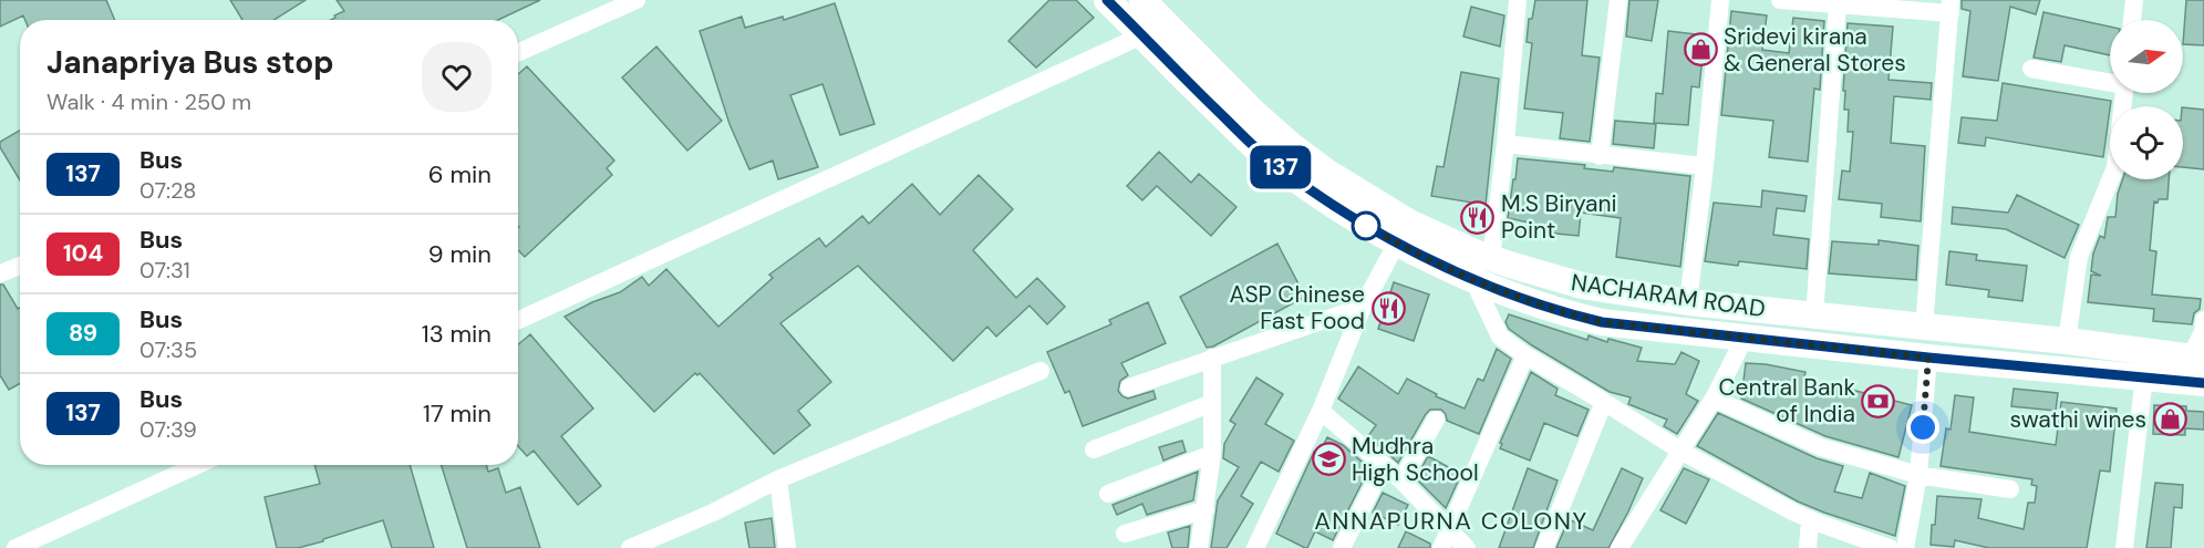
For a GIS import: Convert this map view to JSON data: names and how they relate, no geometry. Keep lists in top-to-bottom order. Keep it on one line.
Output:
{"streets":{"main road":["NACHARAM ROAD"]},"districts":["ANNAPURNA COLONY"],"places":{"shop":["Sridevi kirana & General Stores","swathi wines"],"restaurant":["M.S Biryani Point","ASP Chinese Fast Food"],"bank":["Central Bank of India"],"school or university":["Mudhra High School"]},"lines":["bus line 137"],"north":"right","page":{"on_map":"137","heading":["Janapriya Bus stop","Walk · 4 min · 250 m"],"list":[{"mark":"137","name":"Bus","note":"07:28","value":"6 min"},{"mark":"104","name":"Bus","note":"07:31","value":"9 min"},{"mark":"89","name":"Bus","note":"07:35","value":"13 min"},{"mark":"137","name":"Bus","note":"07:39","value":"17 min"}]}}
